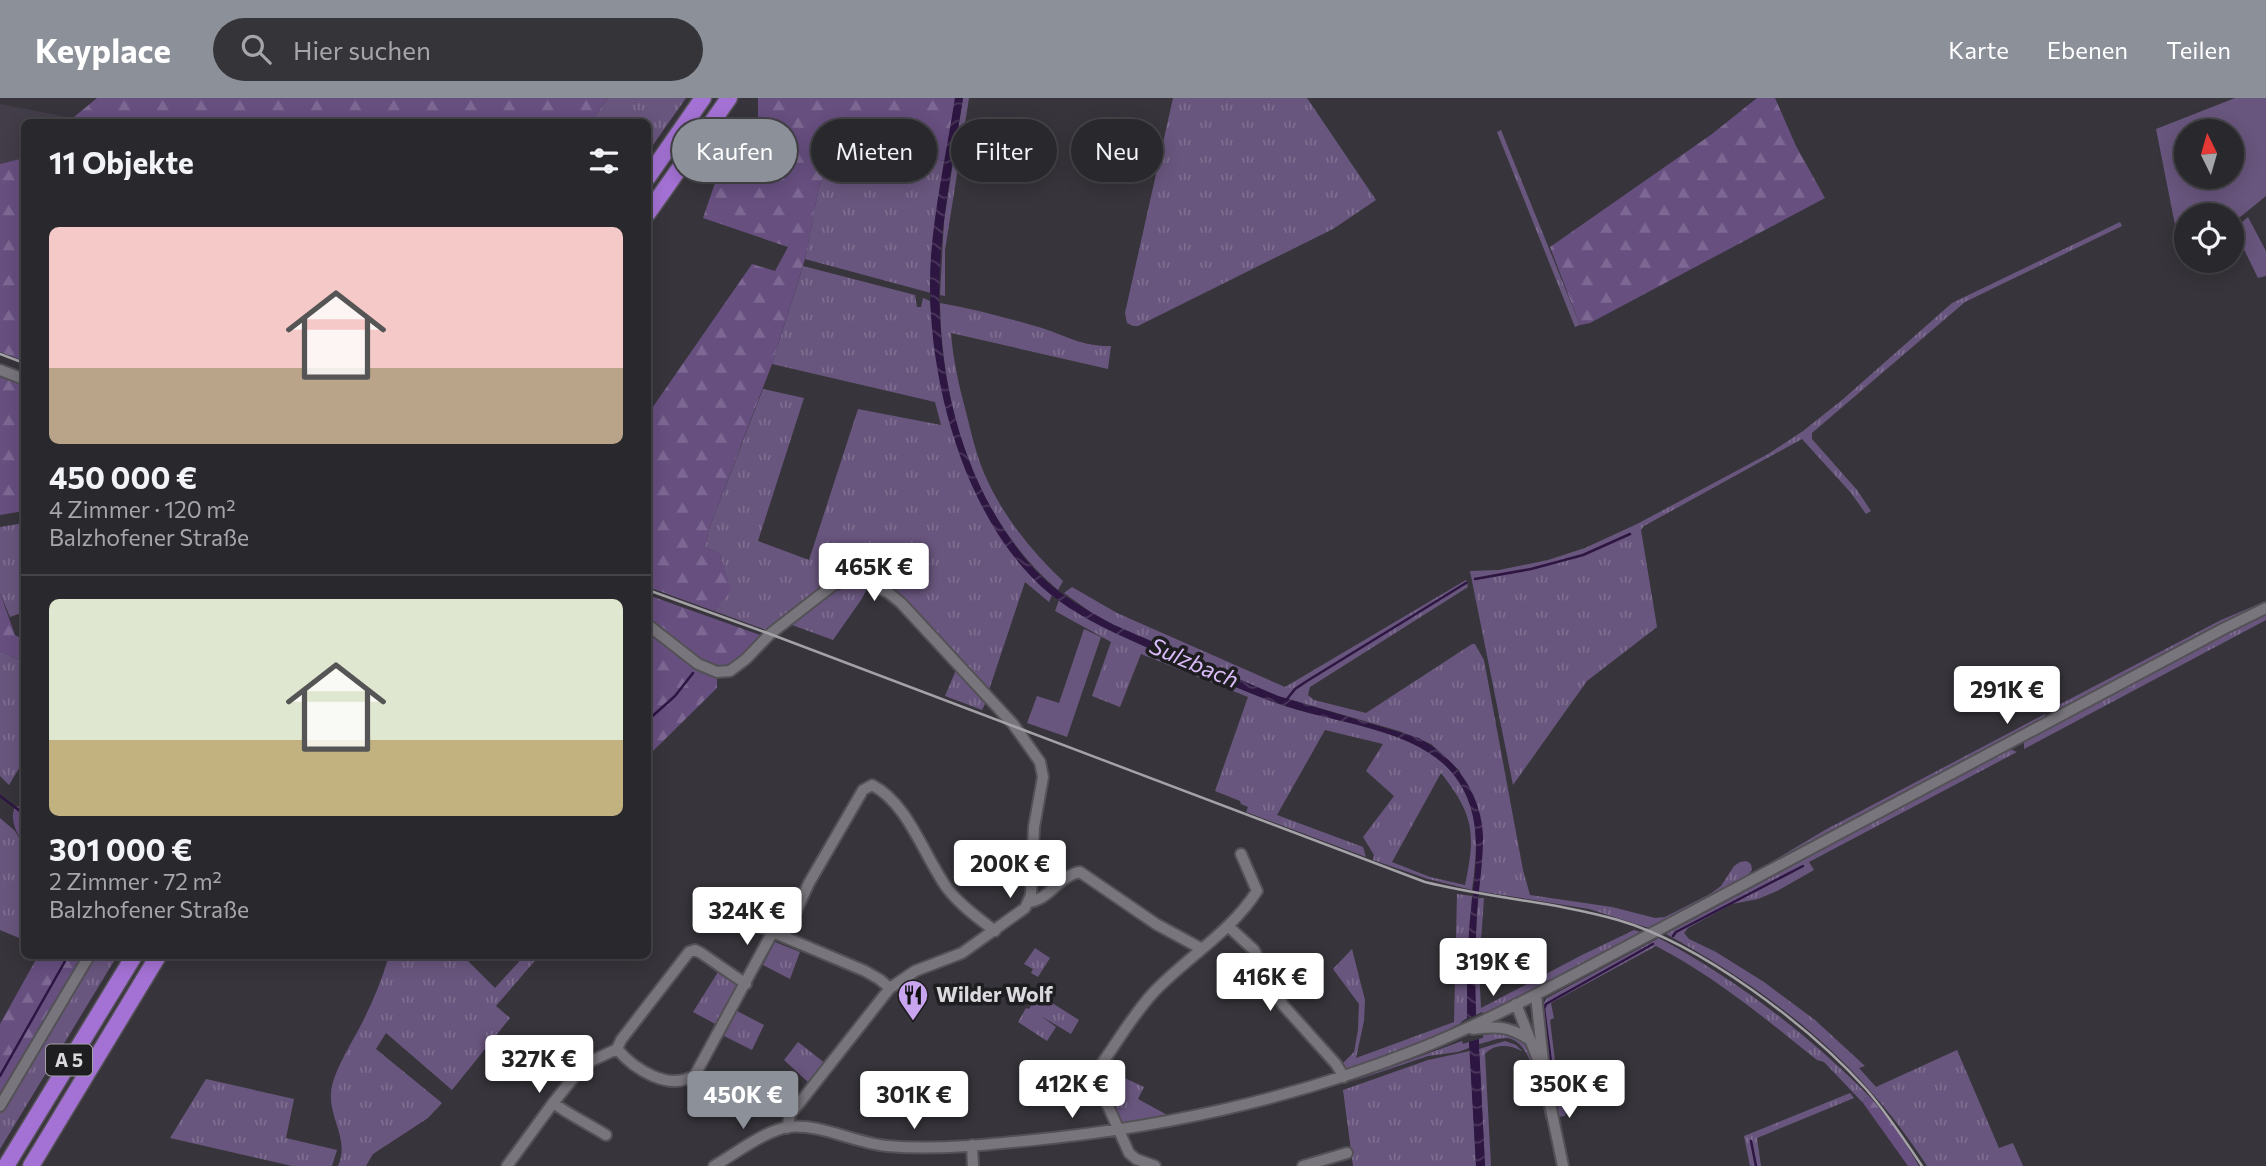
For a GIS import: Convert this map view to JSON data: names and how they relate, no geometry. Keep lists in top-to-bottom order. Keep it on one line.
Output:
{"streets":{"highway":["A 5"]},"water":["Sulzbach"],"places":{"restaurant":["Wilder Wolf"]},"north":"top","page":{"header":"Keyplace","search":"Hier suchen","nav":["Karte","Ebenen","Teilen"],"chip":["Kaufen","Mieten","Filter","Neu"],"heading":"11 Objekte","list":[{"name":"450 000 €","note":"4 Zimmer · 120 m² · Balzhofener Straße"},{"name":"301 000 €","note":"2 Zimmer · 72 m² · Balzhofener Straße"}],"price":["465K €","291K €","200K €","324K €","319K €","416K €","327K €","412K €","350K €","450K €","301K €"]}}
